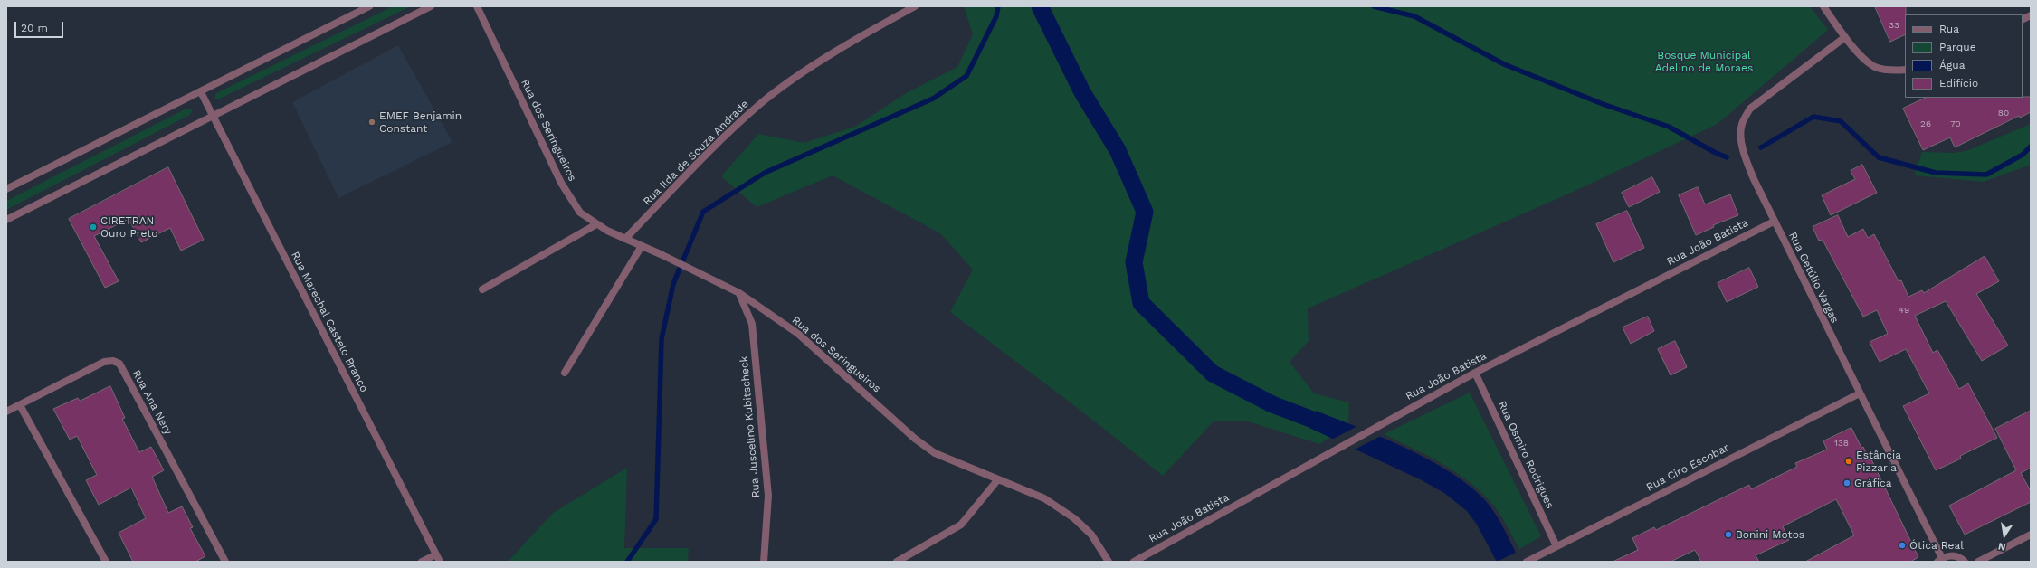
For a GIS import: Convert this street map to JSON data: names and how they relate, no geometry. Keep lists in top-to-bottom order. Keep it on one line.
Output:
{"streets":{"street":["Rua dos Seringueiros","Rua Ilda de Souza Andrade","Rua João Batista","Rua Getúlio Vargas","Rua Marechal Castelo Branco","Rua Ana Nery","Rua Juscelino Kubitscheck","Rua Osmiro Rodrigues","Rua Ciro Escobar"]},"crossings":[["Rua dos Seringueiros","Rua Ilda de Souza Andrade"],["Rua dos Seringueiros","Rua Juscelino Kubitscheck"],["Rua João Batista","Rua Getúlio Vargas"],["Rua João Batista","Rua Osmiro Rodrigues"],["Rua Getúlio Vargas","Rua Ciro Escobar"],["Rua Osmiro Rodrigues","Rua Ciro Escobar"]],"parks":["Bosque Municipal Adelino de Moraes"],"places":["EMEF Benjamin Constant","CIRETRAN Ouro Preto","Estância Pizzaria","Gráfica","Bonini Motos","Ótica Real"],"house_numbers":["33","80","26","70","49","138"],"legend":["Rua","Parque","Água","Edifício"],"scale_bar":"20 m","north":"bottom"}
